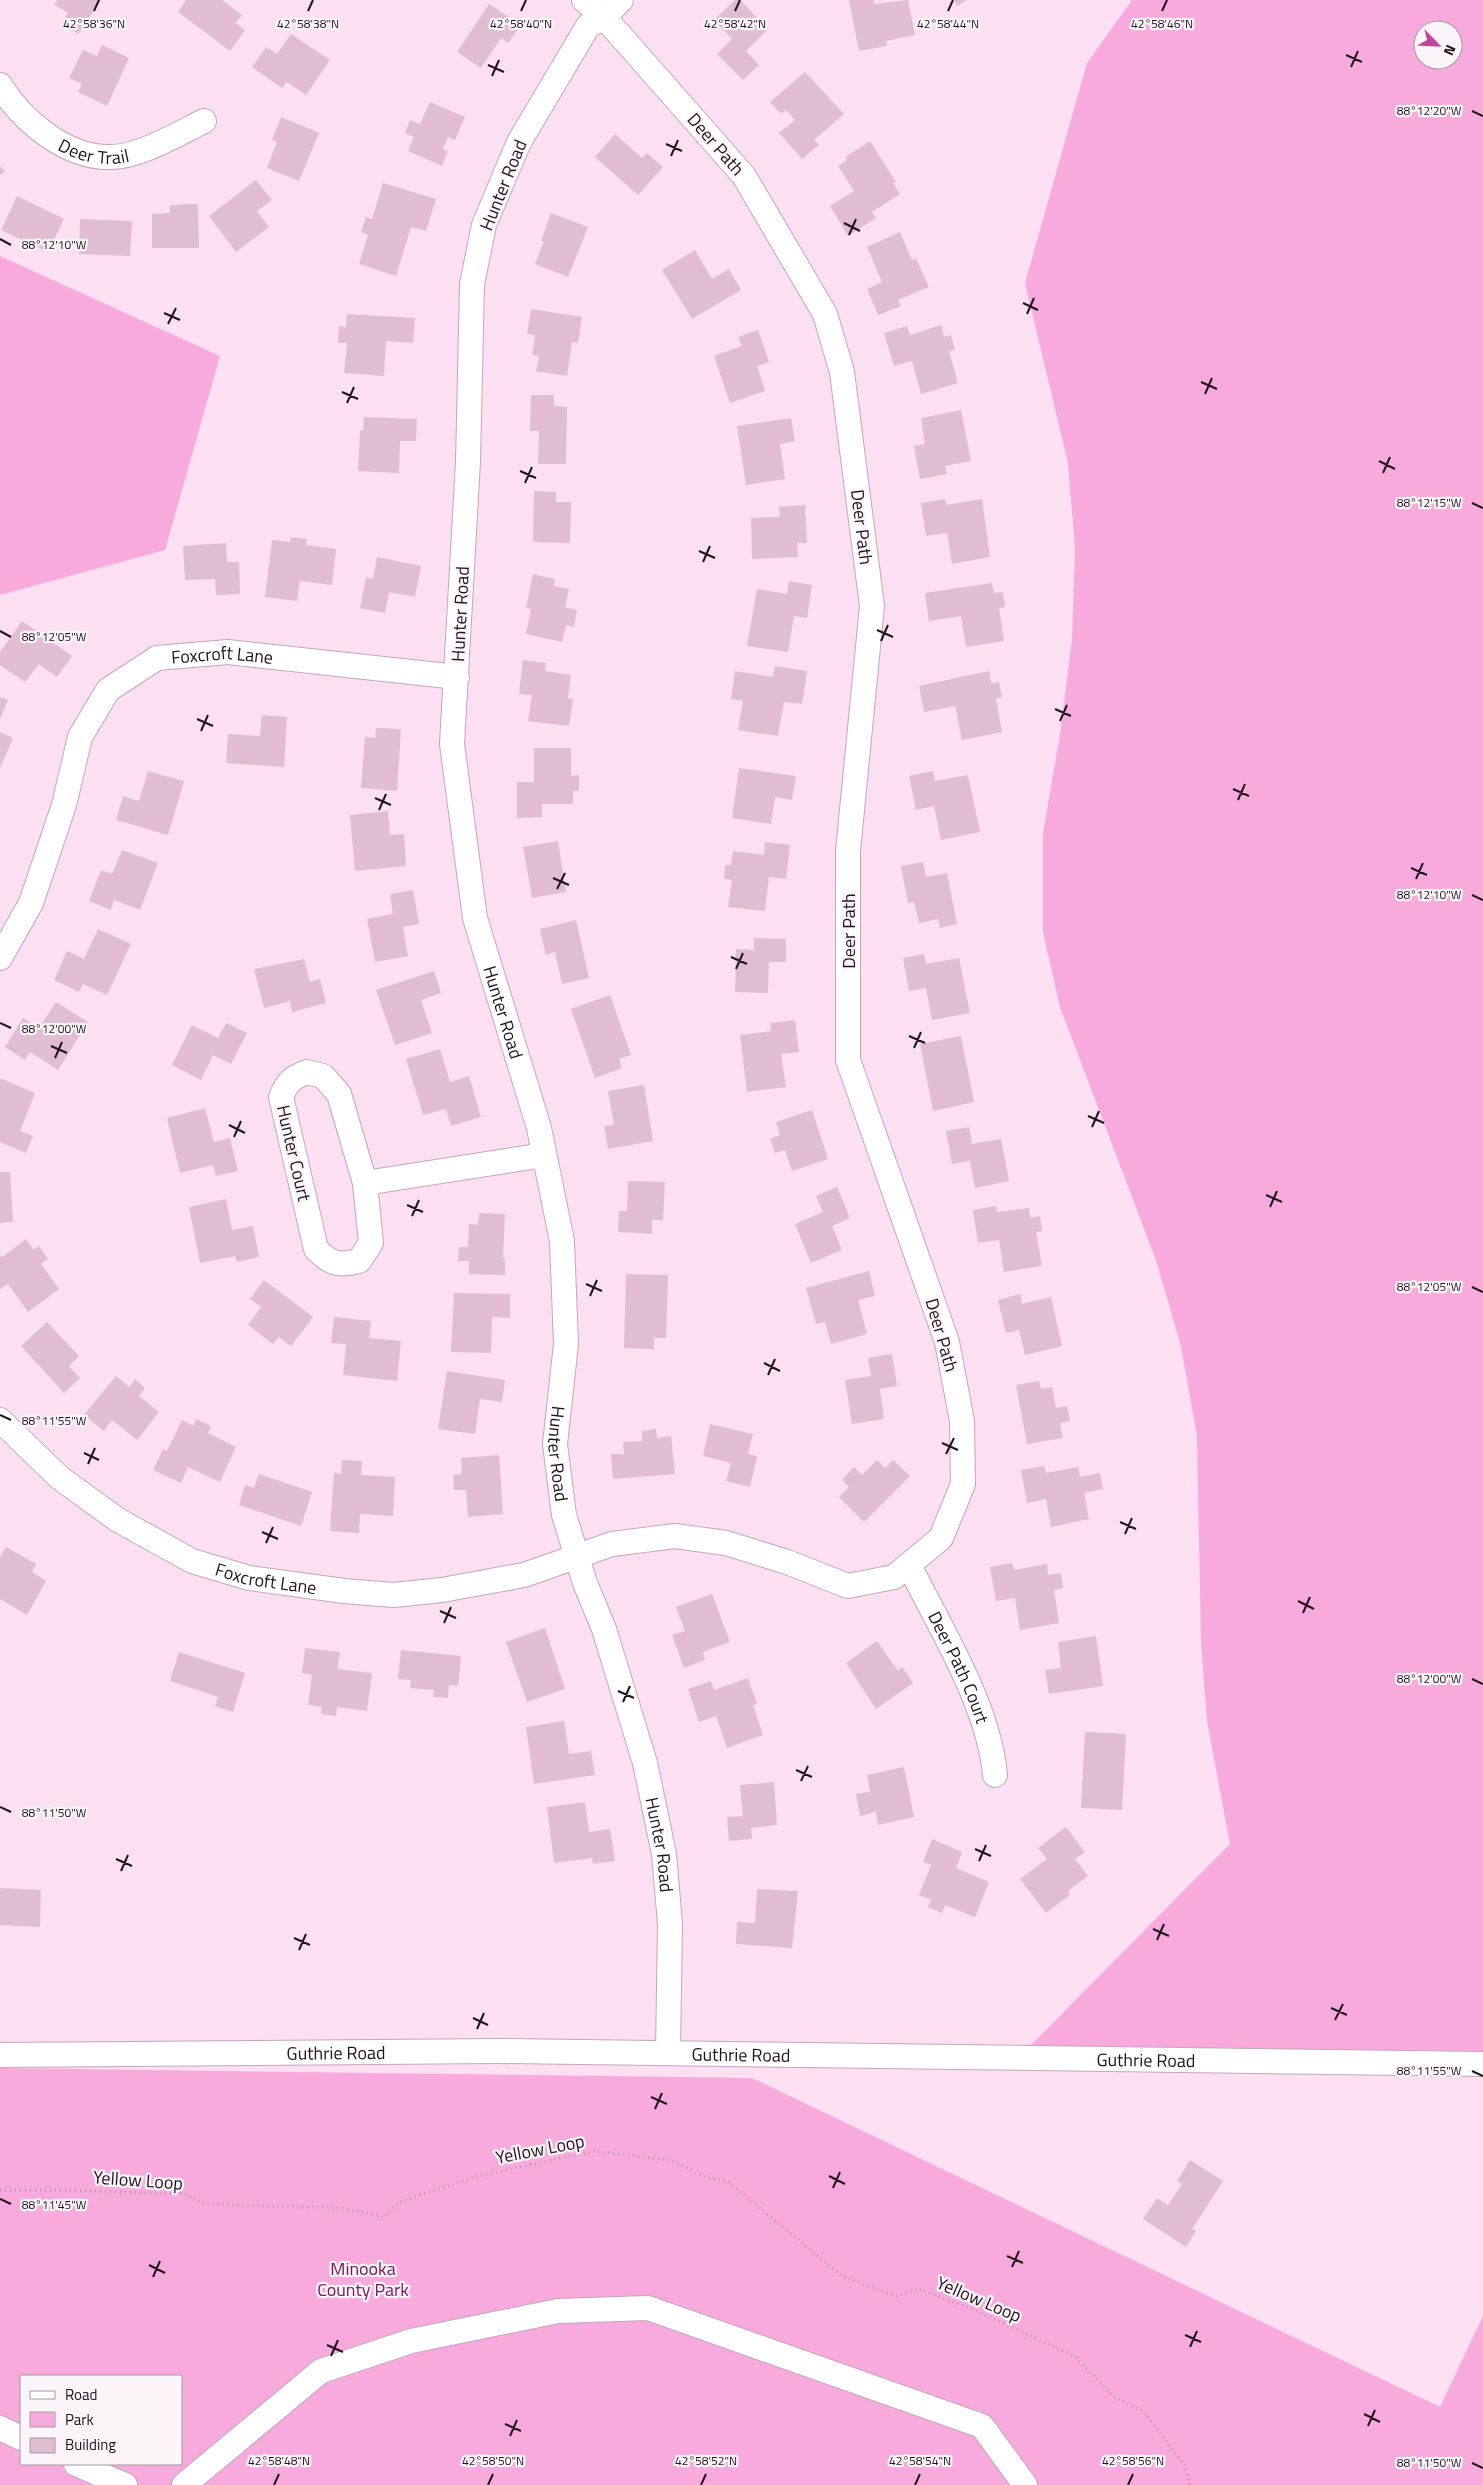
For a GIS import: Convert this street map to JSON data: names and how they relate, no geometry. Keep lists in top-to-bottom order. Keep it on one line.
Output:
{"streets":{"street":["Deer Path","Deer Trail","Hunter Road","Foxcroft Lane","Hunter Court","Deer Path Court","Guthrie Road"],"path":["Yellow Loop"]},"crossings":[["Deer Path","Hunter Road"],["Deer Path","Foxcroft Lane"],["Deer Path","Deer Path Court"],["Hunter Road","Foxcroft Lane"],["Hunter Road","Guthrie Road"]],"parks":["Minooka County Park"],"legend":["Road","Park","Building"],"north":"bottom right","coordinates":["42°58'36\"N","42°58'38\"N","42°58'40\"N","42°58'44\"N","42°58'46\"N","42°58'42\"N","88°12'20\"W","88°12'10\"W","88°12'15\"W","88°12'05\"W","88°12'00\"W","88°11'55\"W","88°11'50\"W","88°11'45\"W","42°58'48\"N","42°58'50\"N","42°58'52\"N","42°58'54\"N","42°58'56\"N"]}
